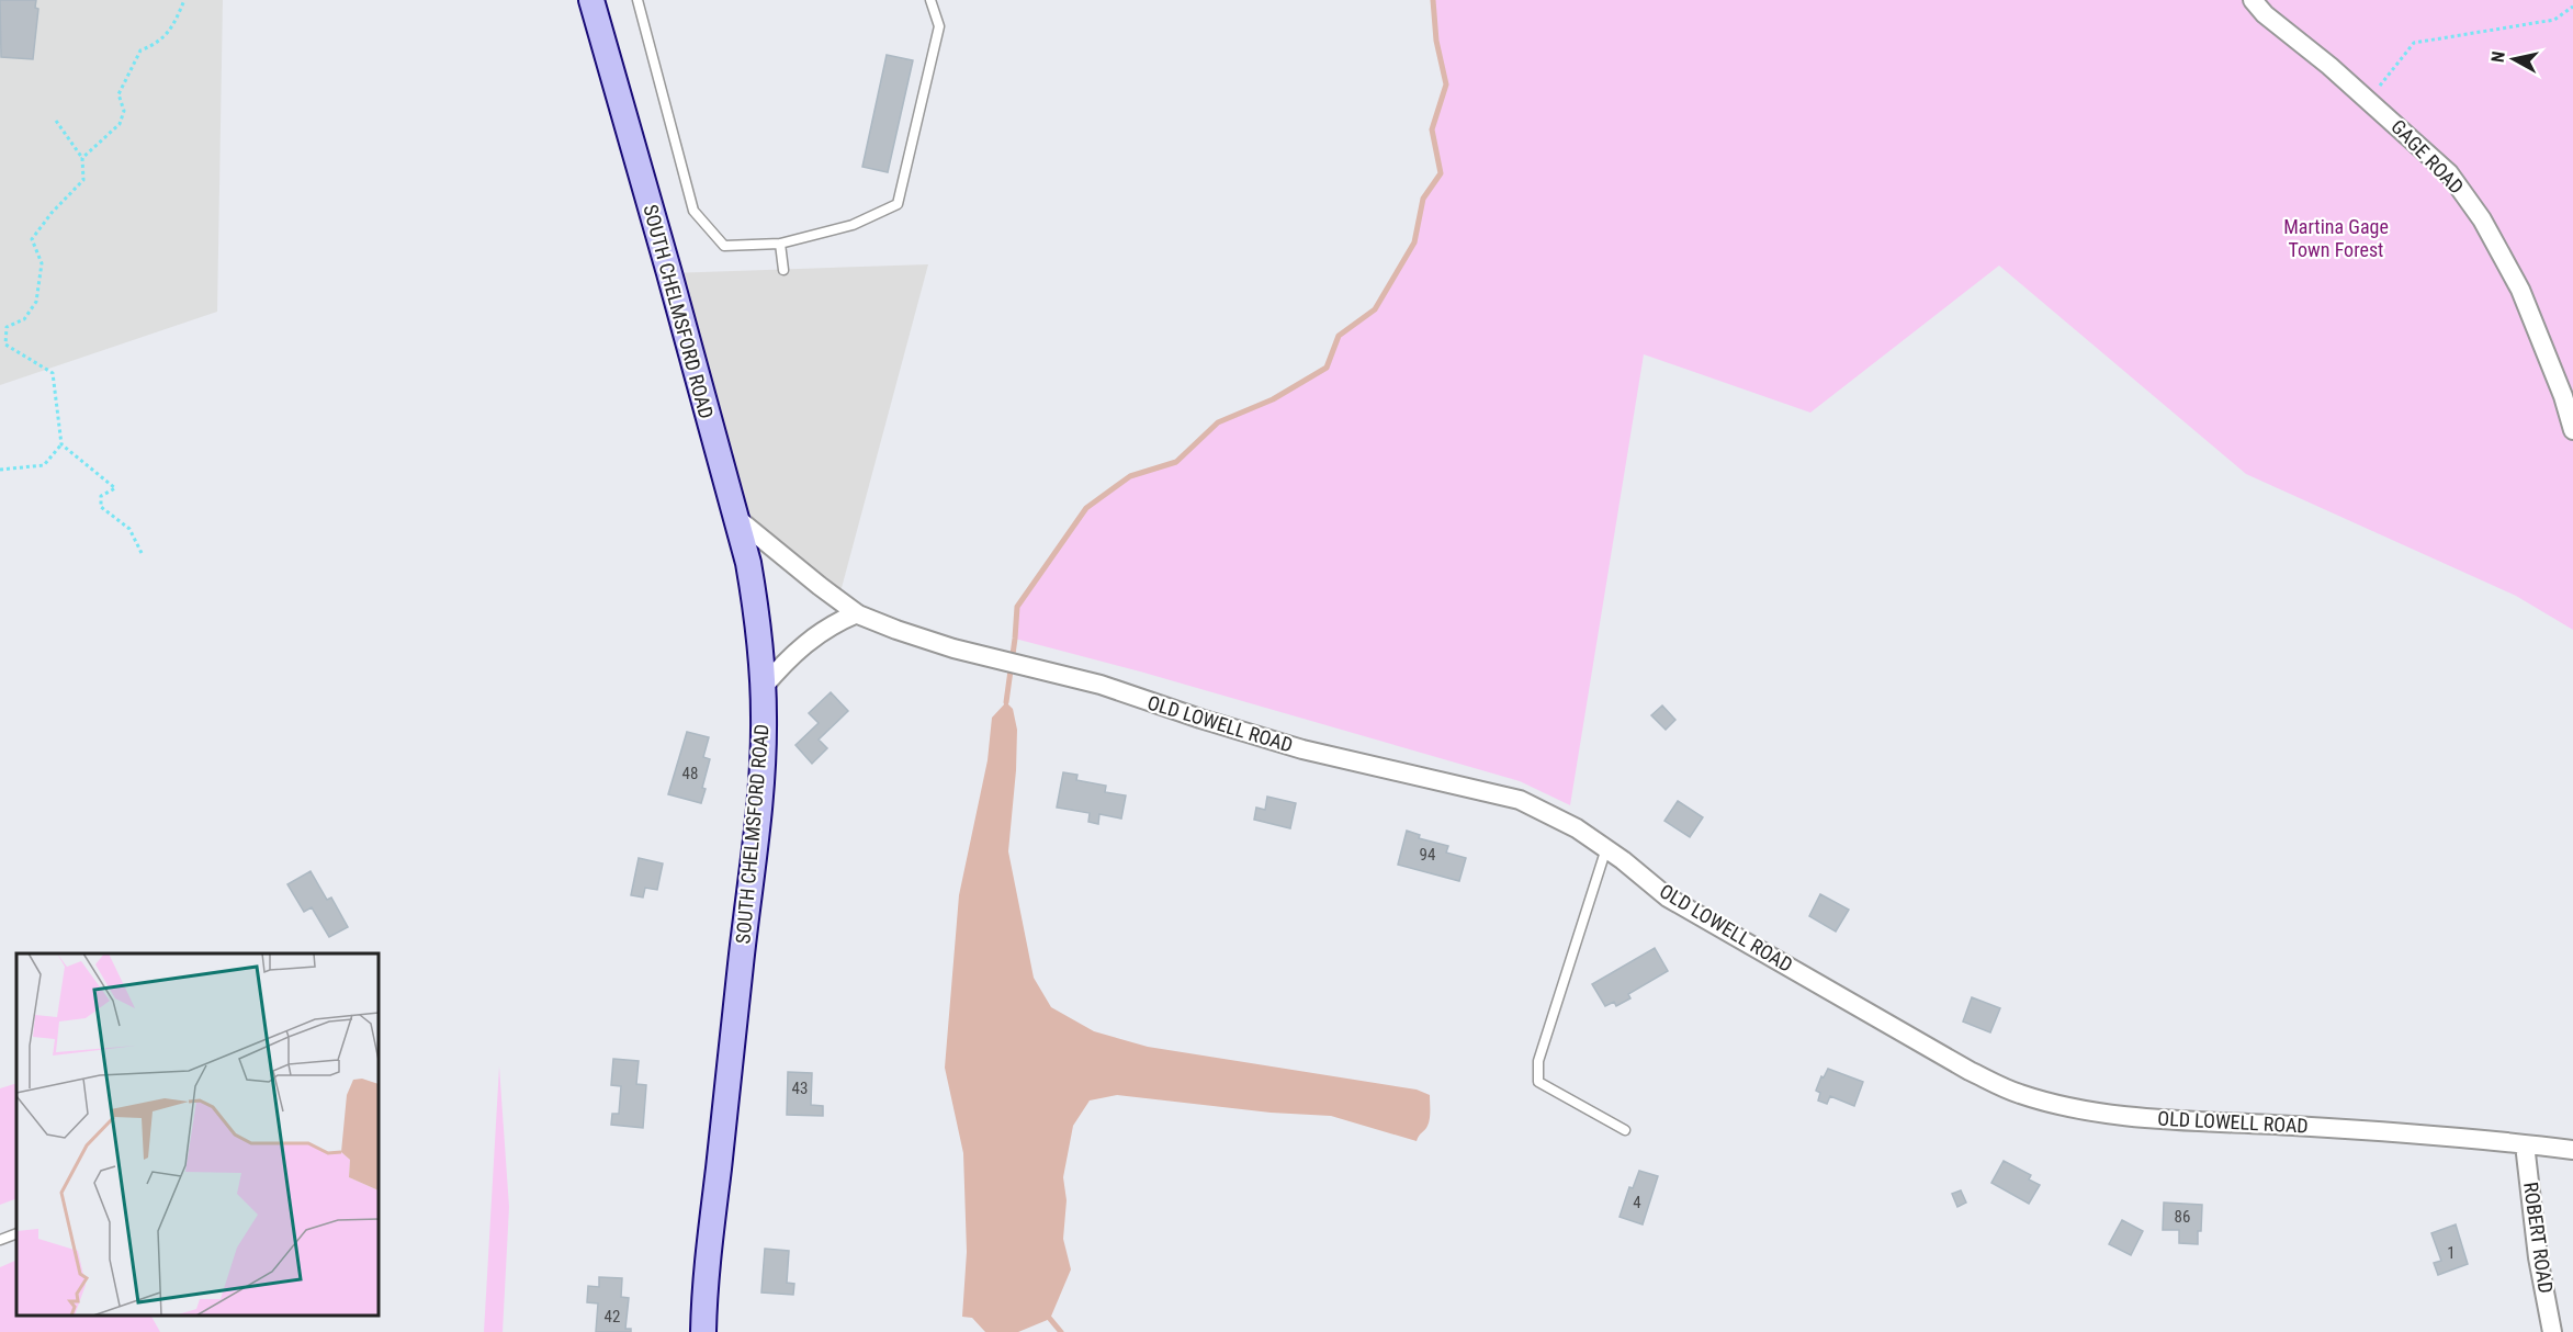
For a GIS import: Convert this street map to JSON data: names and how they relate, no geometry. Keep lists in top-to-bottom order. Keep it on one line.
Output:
{"streets":{"main road":["SOUTH CHELMSFORD ROAD"],"street":["GAGE ROAD","OLD LOWELL ROAD","ROBERT ROAD"]},"crossings":[["SOUTH CHELMSFORD ROAD","OLD LOWELL ROAD"],["OLD LOWELL ROAD","ROBERT ROAD"]],"parks":["Martina Gage Town Forest"],"house_numbers":["48","94","43","4","86","1","42"],"north":"left"}
